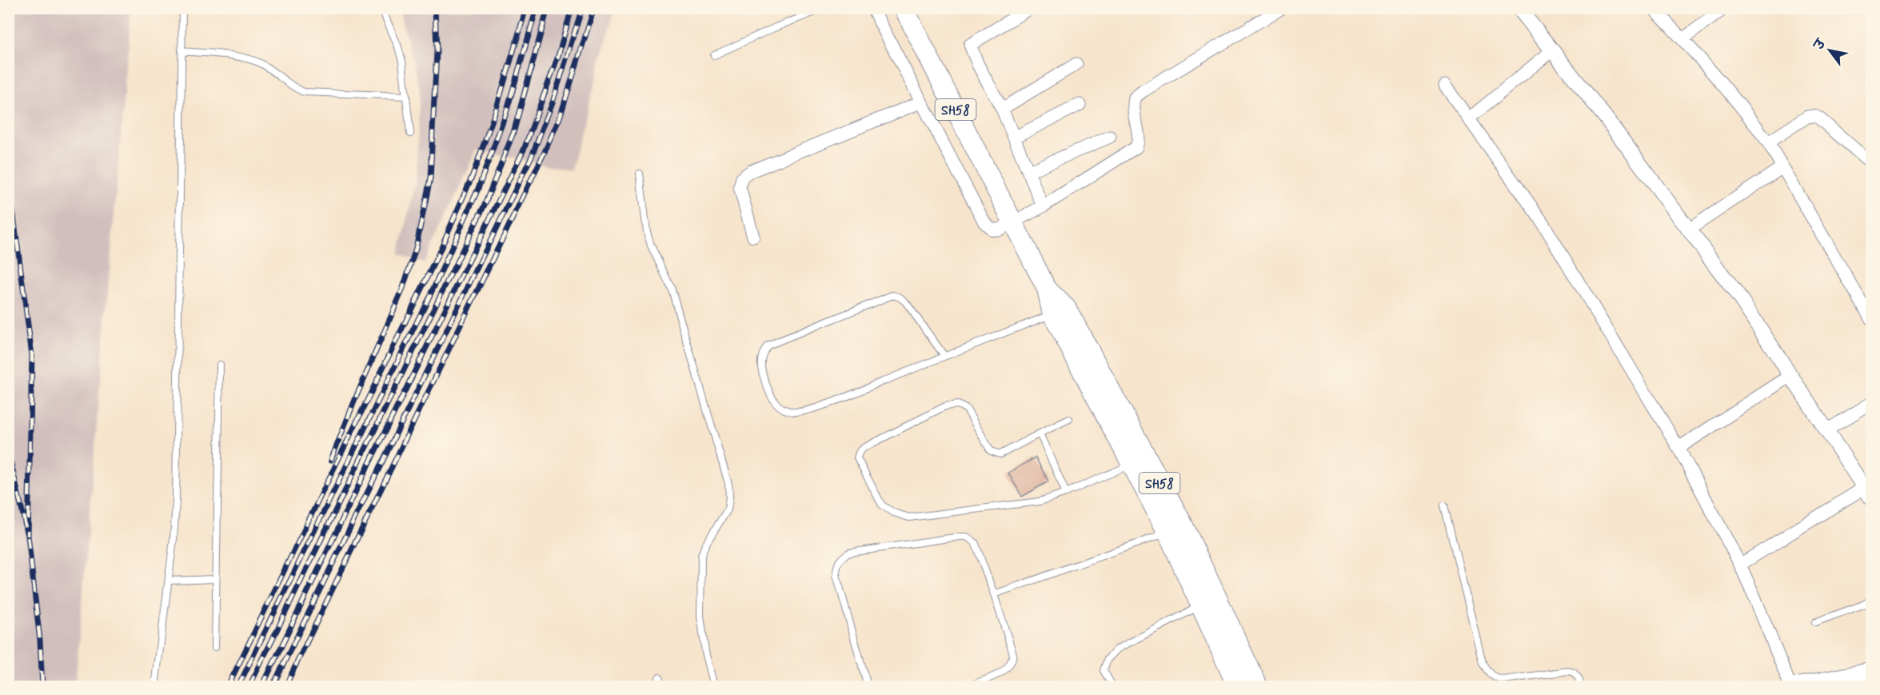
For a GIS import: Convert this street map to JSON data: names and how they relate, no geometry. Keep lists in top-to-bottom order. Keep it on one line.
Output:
{"streets":{"main road":["SH58"]},"north":"top left"}
